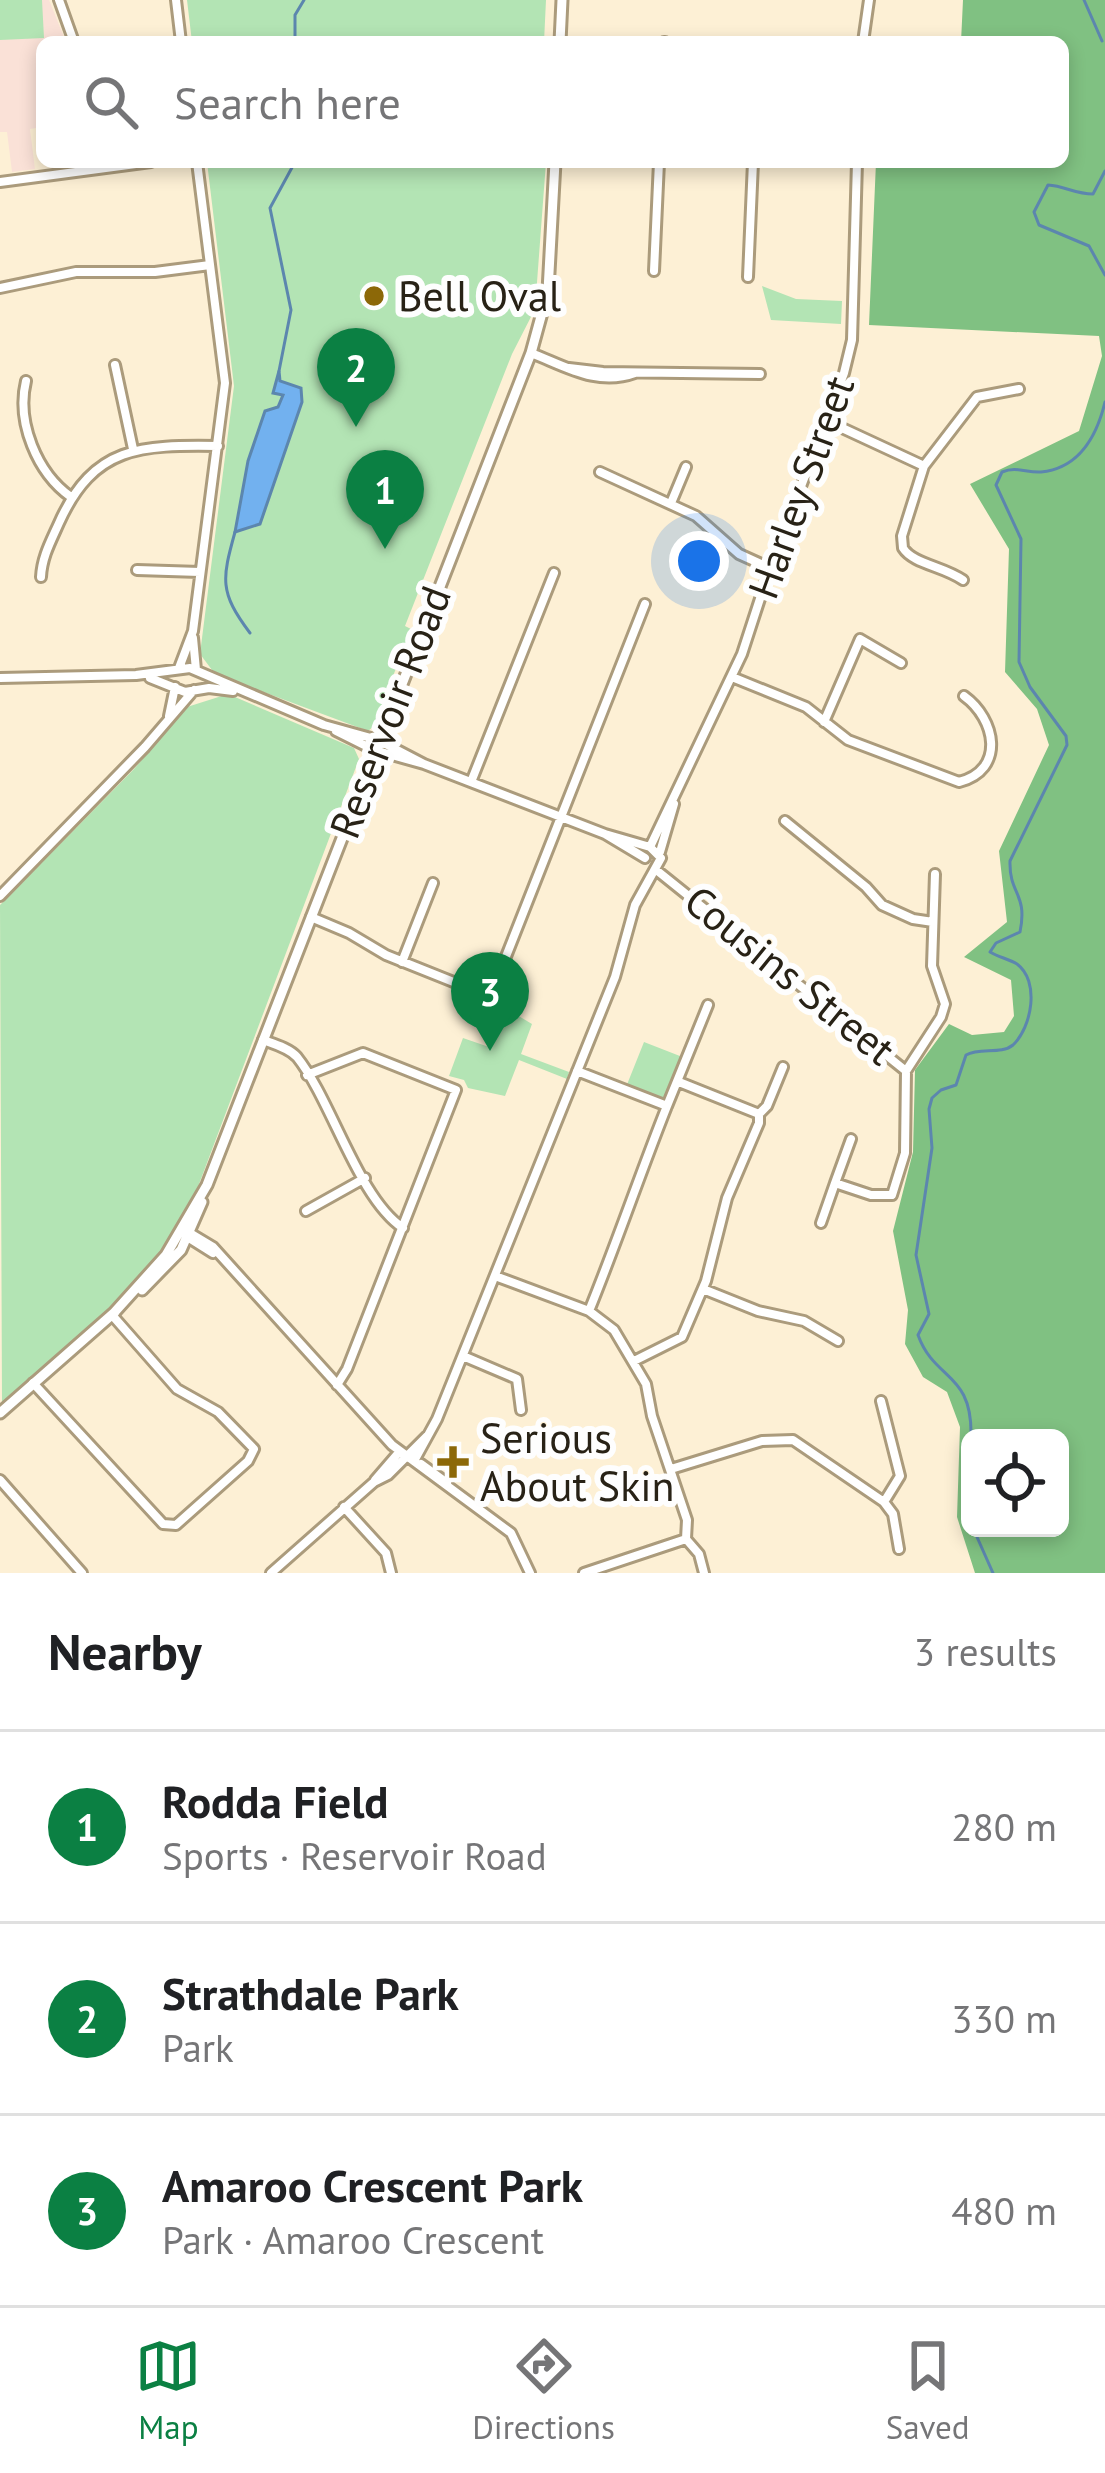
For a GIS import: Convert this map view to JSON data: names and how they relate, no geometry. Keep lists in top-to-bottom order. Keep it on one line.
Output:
{"streets":{"main road":["Reservoir Road"],"street":["Harley Street","Cousins Street"]},"crossings":[["Harley Street","Cousins Street"],["Reservoir Road","Cousins Street"]],"places":{"other":["Bell Oval"],"health":["Serious About Skin"]},"page":{"search":"Search here","pins":["2","1","3"],"heading":["Nearby","3 results"],"list":[{"mark":"1","name":"Rodda Field","note":"Sports · Reservoir Road","value":"280 m"},{"mark":"2","name":"Strathdale Park","note":"Park","value":"330 m"},{"mark":"3","name":"Amaroo Crescent Park","note":"Park · Amaroo Crescent","value":"480 m"}],"nav":["Map","Directions","Saved"]}}
